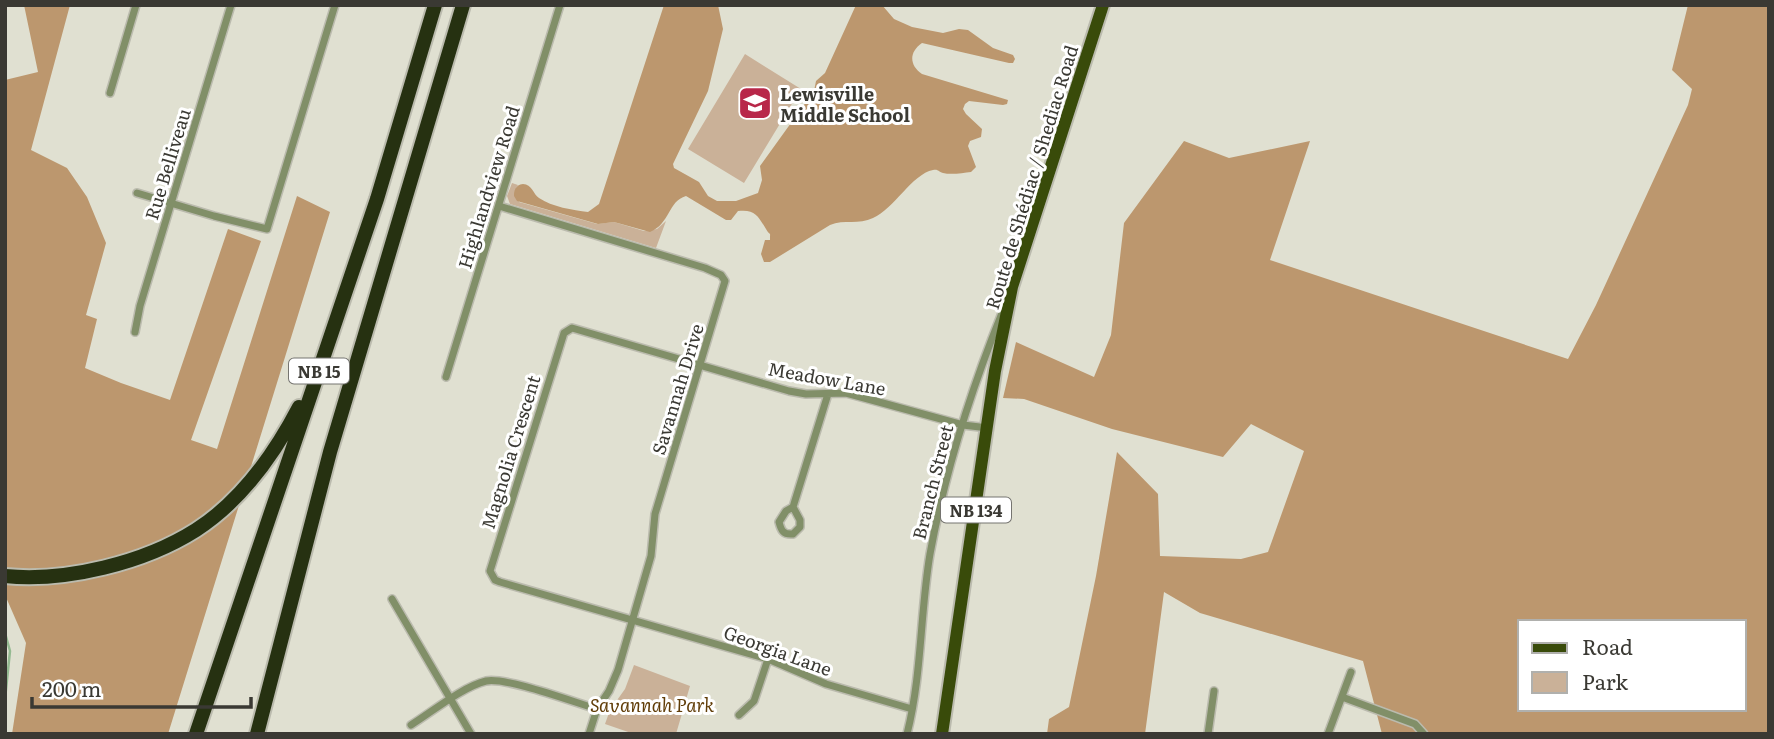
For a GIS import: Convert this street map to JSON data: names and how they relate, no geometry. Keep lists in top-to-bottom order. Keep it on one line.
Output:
{"streets":{"highway":["NB 15"],"main road":["Route de Shédiac / Shediac Road","NB 134"],"street":["Rue Belliveau","Highlandview Road","Meadow Lane","Savannah Drive","Magnolia Crescent","Branch Street","Georgia Lane"]},"crossings":[["Route de Shédiac / Shediac Road","Meadow Lane"],["Route de Shédiac / Shediac Road","Branch Street"],["Highlandview Road","Savannah Drive"],["Meadow Lane","Savannah Drive"],["Meadow Lane","Magnolia Crescent"],["Meadow Lane","Branch Street"],["Savannah Drive","Magnolia Crescent"],["Savannah Drive","Georgia Lane"],["Magnolia Crescent","Georgia Lane"],["Branch Street","Georgia Lane"]],"parks":["Savannah Park"],"places":{"school or university":["Lewisville Middle School"]},"legend":["Road","Park"],"scale_bar":"200 m"}
